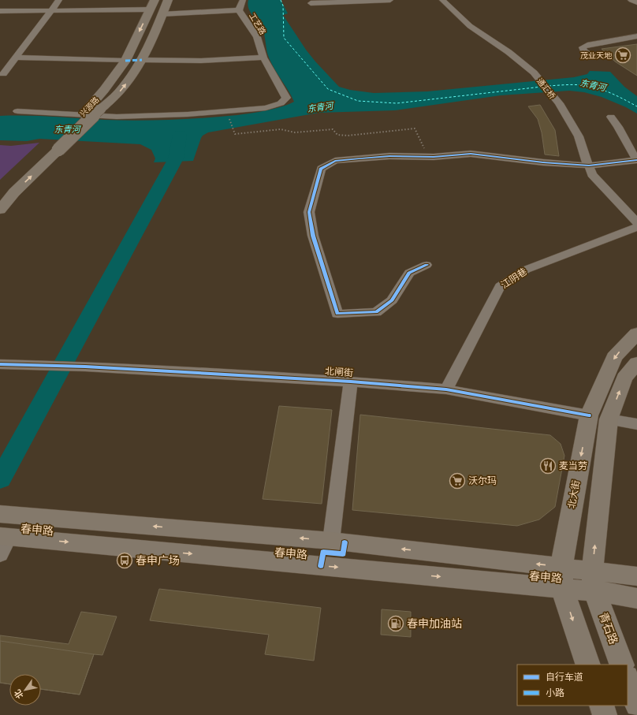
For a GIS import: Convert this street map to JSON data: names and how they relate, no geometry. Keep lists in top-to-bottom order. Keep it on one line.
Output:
{"streets":{"main road":["兴源路","北大街","春申路","青石路"],"street":["工艺路","通汇桥","江阴巷","北闸街"]},"crossings":[["江阴巷","北闸街"],["北闸街","北大街"],["北大街","春申路"],["春申路","青石路"]],"water":["东青河"],"places":{"supermarket":["茂业天地","沃尔玛"],"restaurant":["麦当劳"],"bus stop":["春申广场"],"fuel station":["春申加油站"]},"legend":["自行车道","小路"],"north":"bottom left"}
